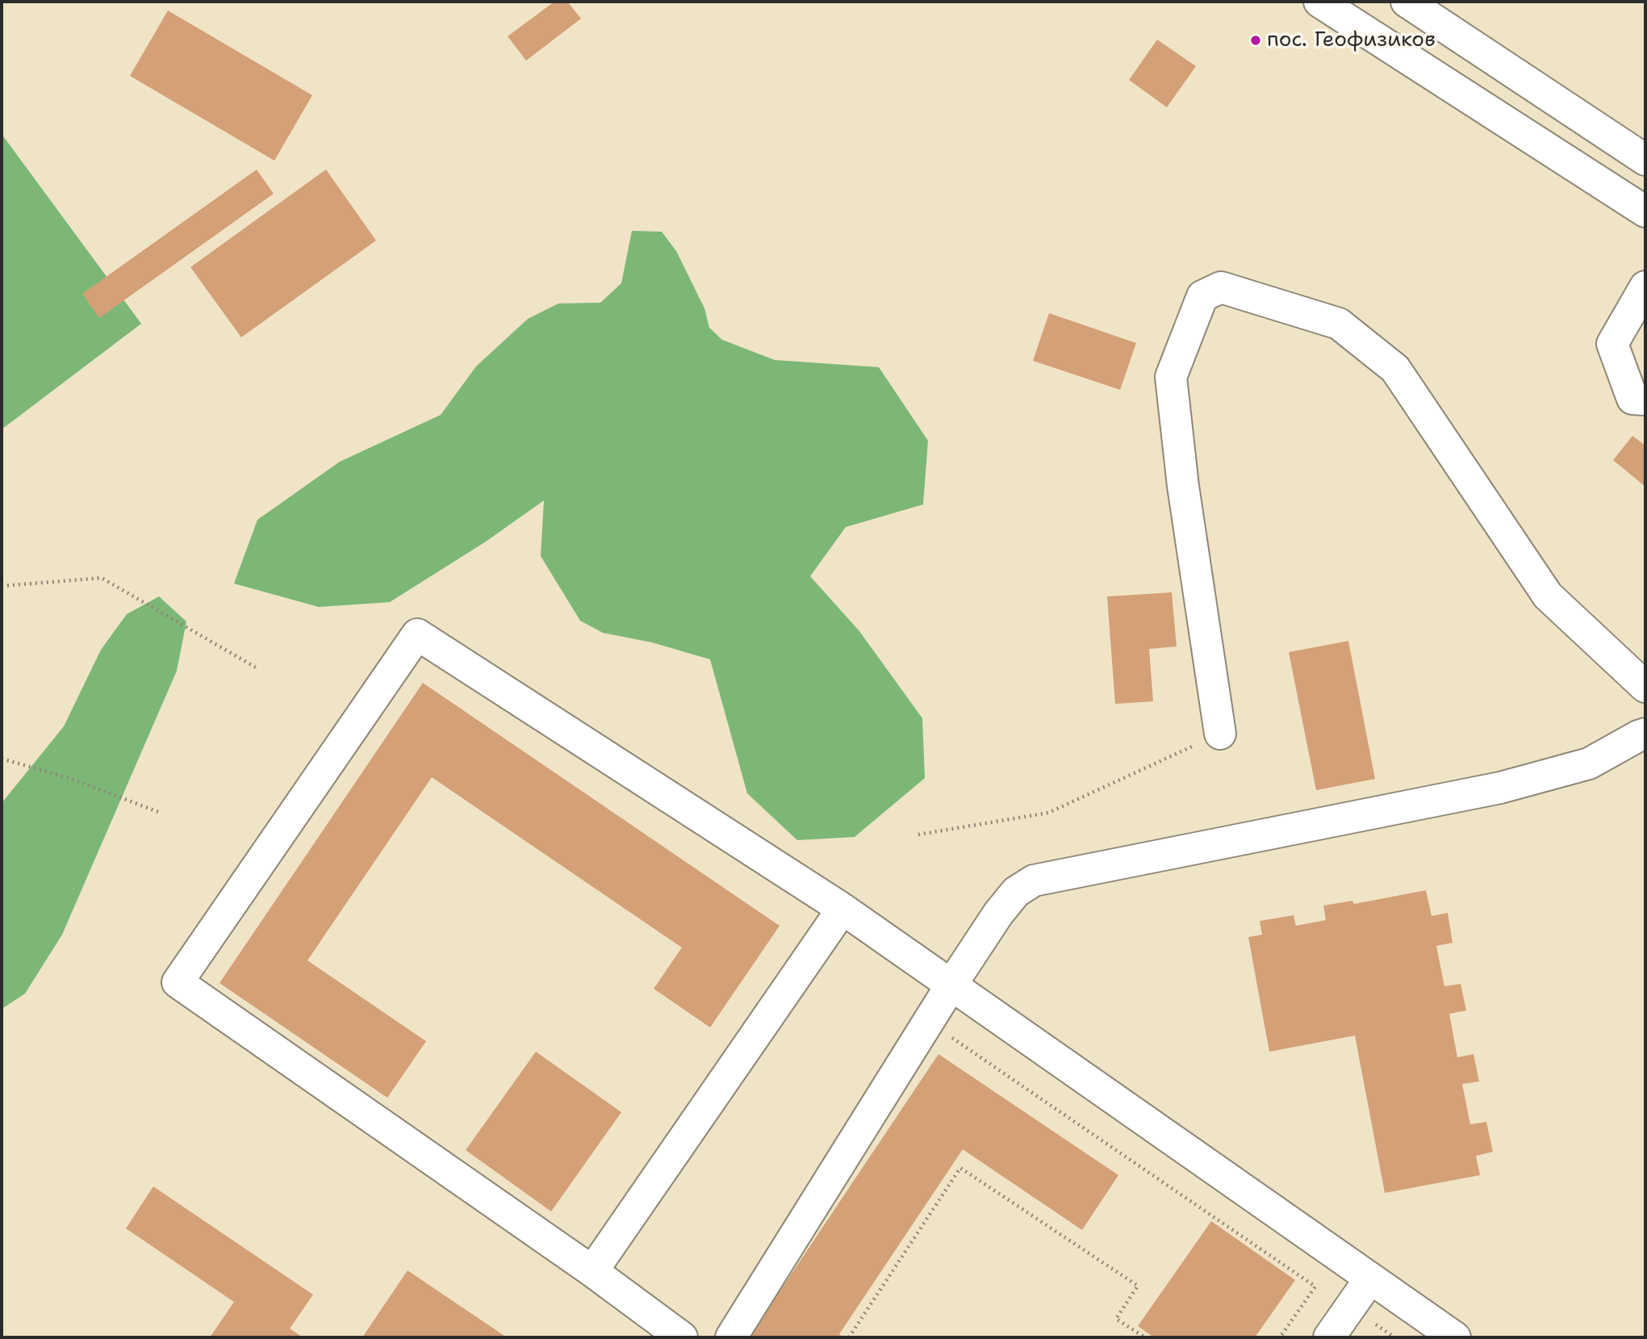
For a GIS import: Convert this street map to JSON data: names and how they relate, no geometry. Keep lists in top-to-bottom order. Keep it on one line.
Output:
{"places":["пос. Геофизиков"]}
